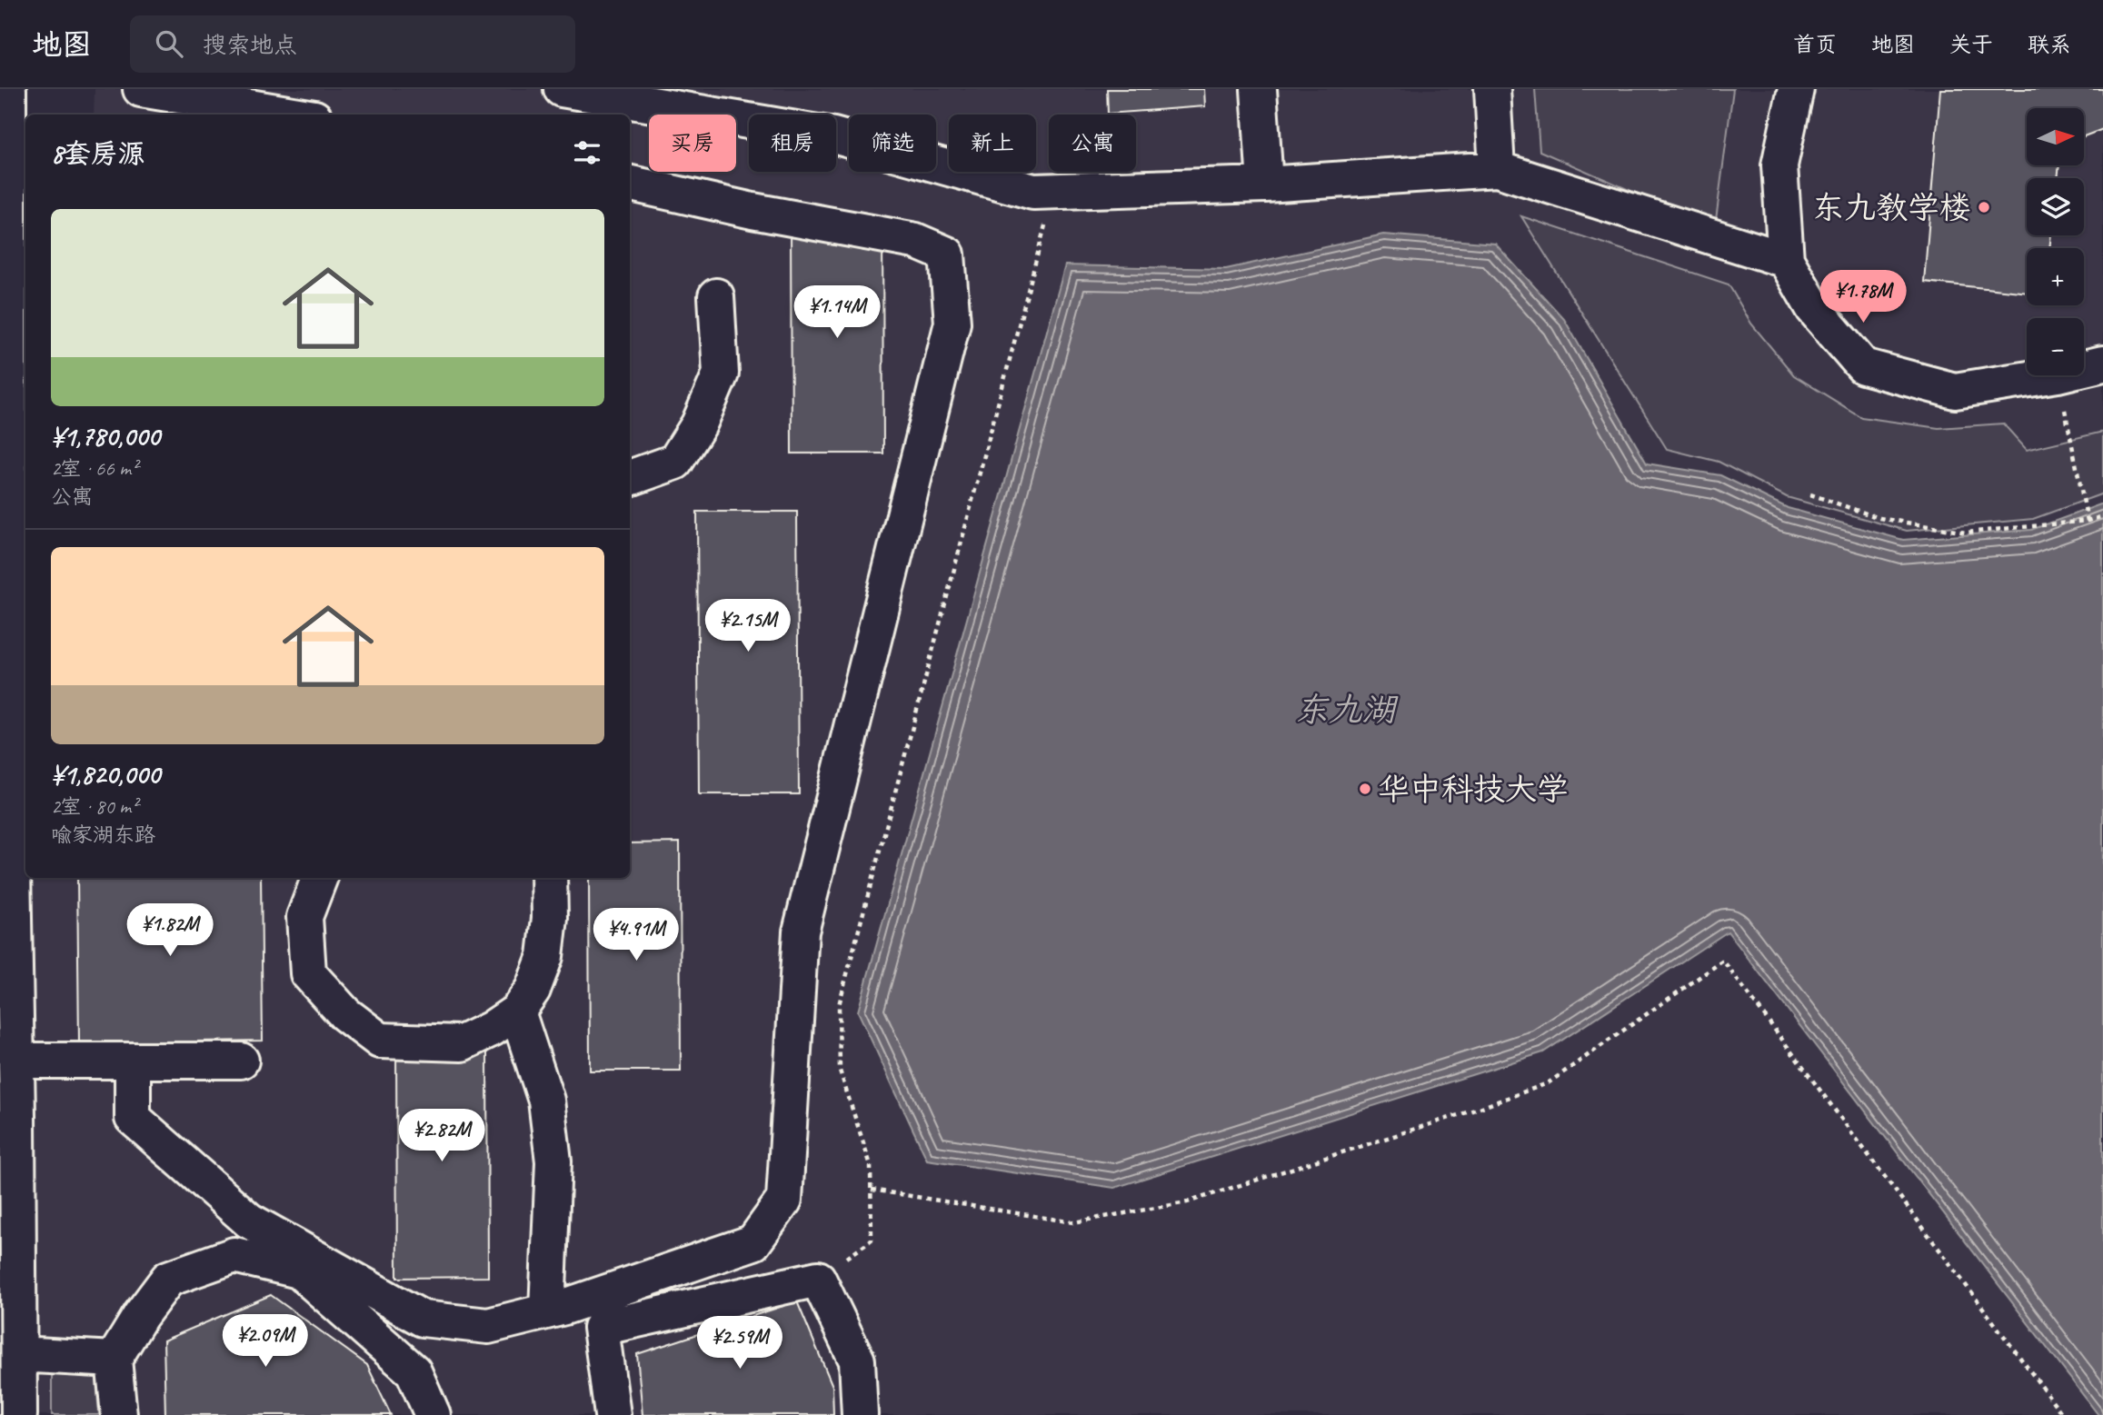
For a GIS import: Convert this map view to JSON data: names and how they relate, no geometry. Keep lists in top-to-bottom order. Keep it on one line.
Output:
{"water":["东九湖"],"places":["东九教学楼","华中科技大学"],"north":"right","page":{"header":"地图","search":"搜索地点","nav":["首页","地图","关于","联系"],"map_buttons":["+","−"],"chip":["买房","租房","筛选","新上","公寓"],"heading":"8套房源","list":[{"name":"¥1,780,000","note":"2室 · 66 m² · 公寓"},{"name":"¥1,820,000","note":"2室 · 80 m² · 喻家湖东路"}],"price":["¥1.78M","¥1.14M","¥2.15M","¥1.82M","¥4.91M","¥2.82M","¥2.09M","¥2.59M"]}}
